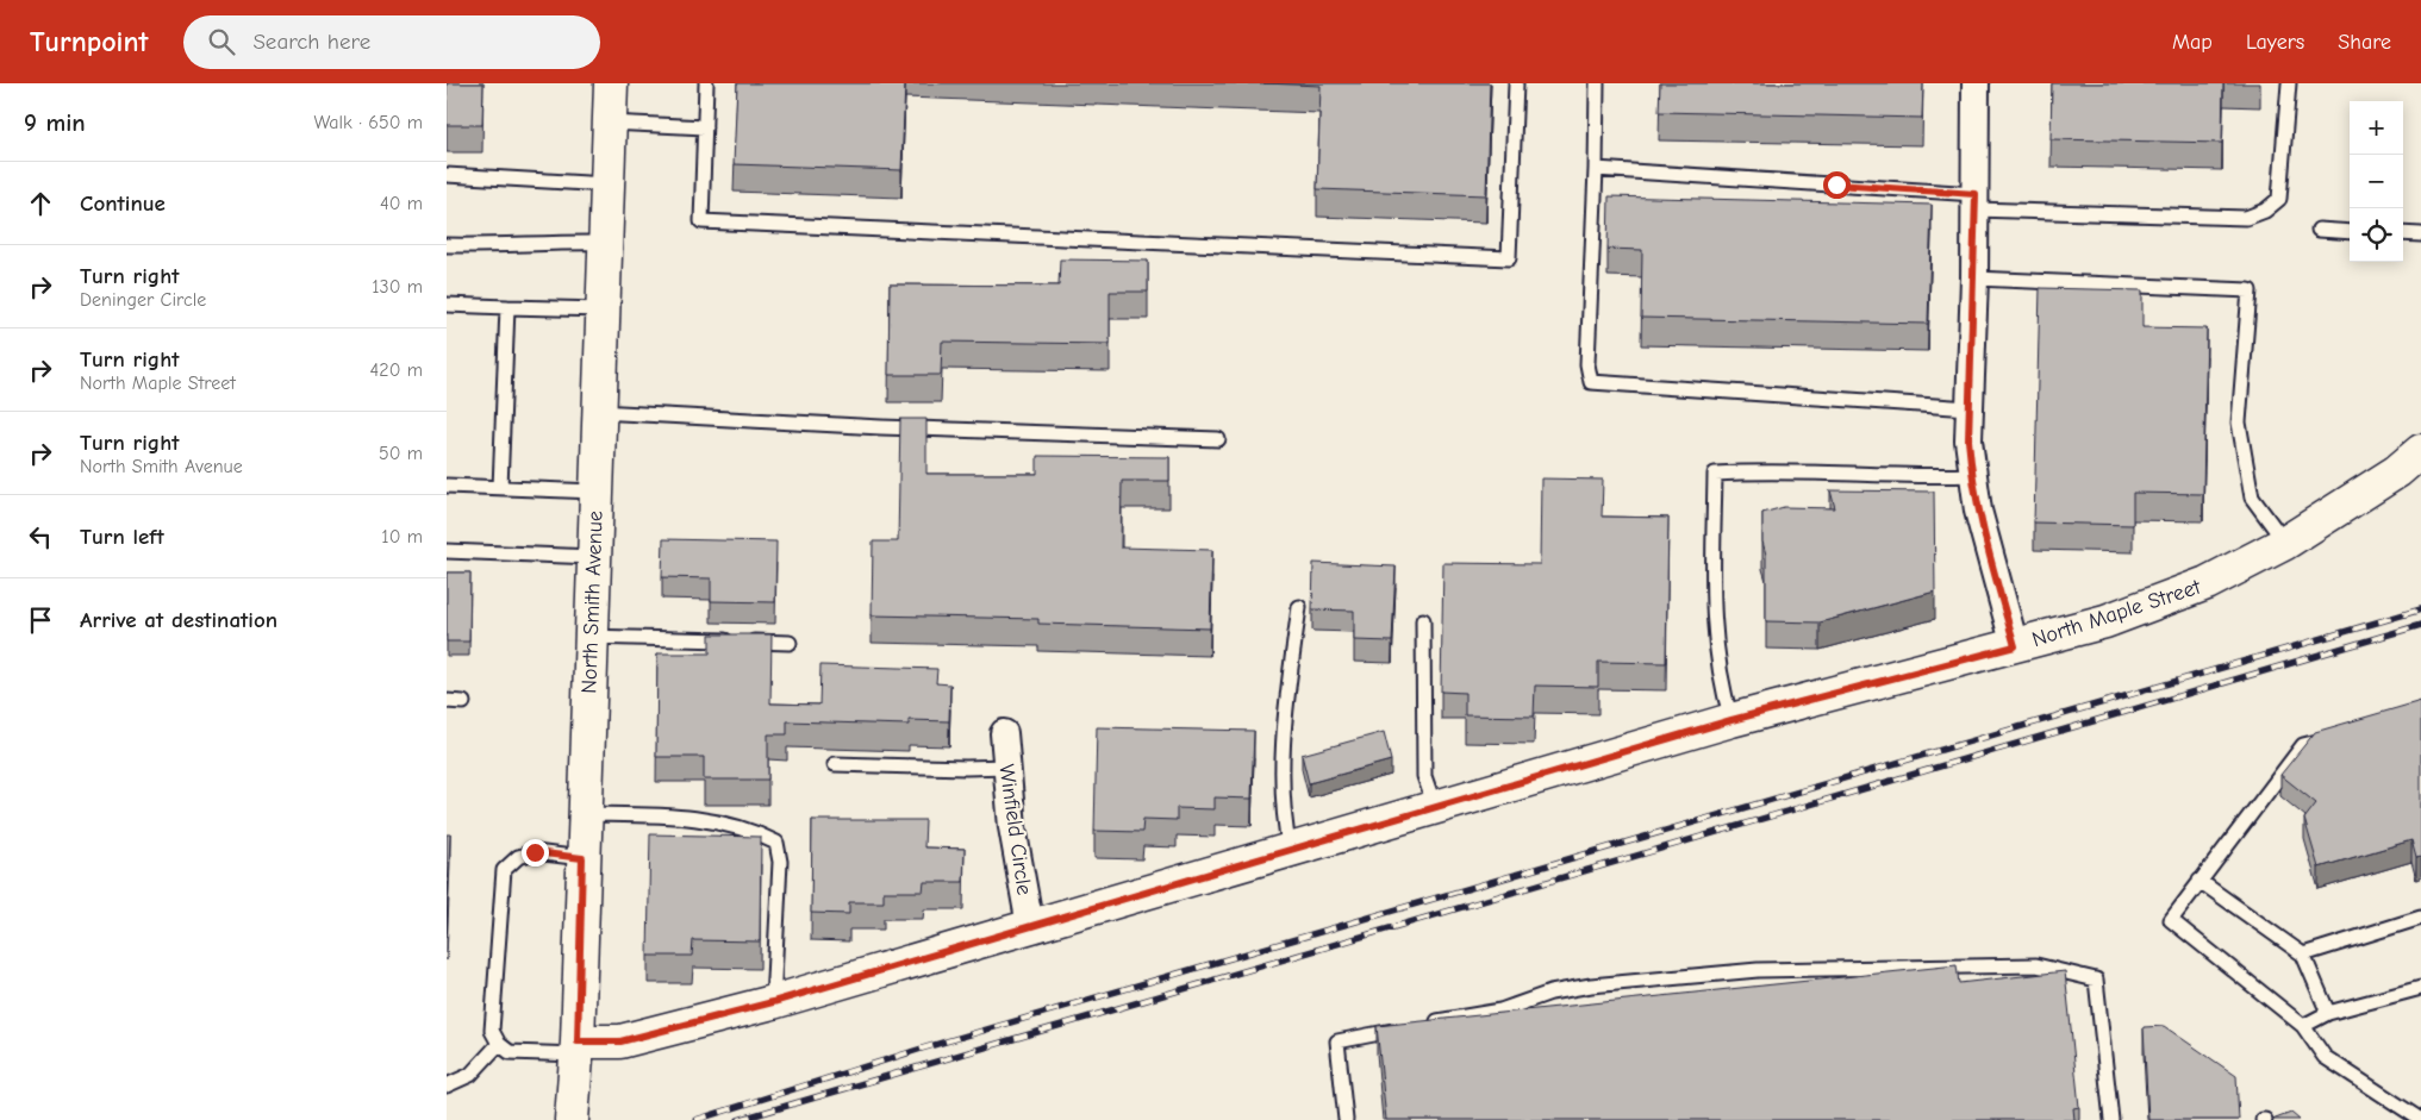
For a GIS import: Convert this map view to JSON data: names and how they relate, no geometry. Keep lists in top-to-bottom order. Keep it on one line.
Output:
{"streets":{"main road":["North Smith Avenue","North Maple Street"],"street":["Winfield Circle"]},"crossings":[["North Smith Avenue","North Maple Street"],["North Maple Street","Winfield Circle"]],"page":{"header":"Turnpoint","search":"Search here","nav":["Map","Layers","Share"],"heading":["9 min","Walk · 650 m"],"map_buttons":["+","−"],"list":[["Continue","40 m"],["Turn right","Deninger Circle","130 m"],["Turn right","North Maple Street","420 m"],["Turn right","North Smith Avenue","50 m"],["Turn left","10 m"],"Arrive at destination"]}}
